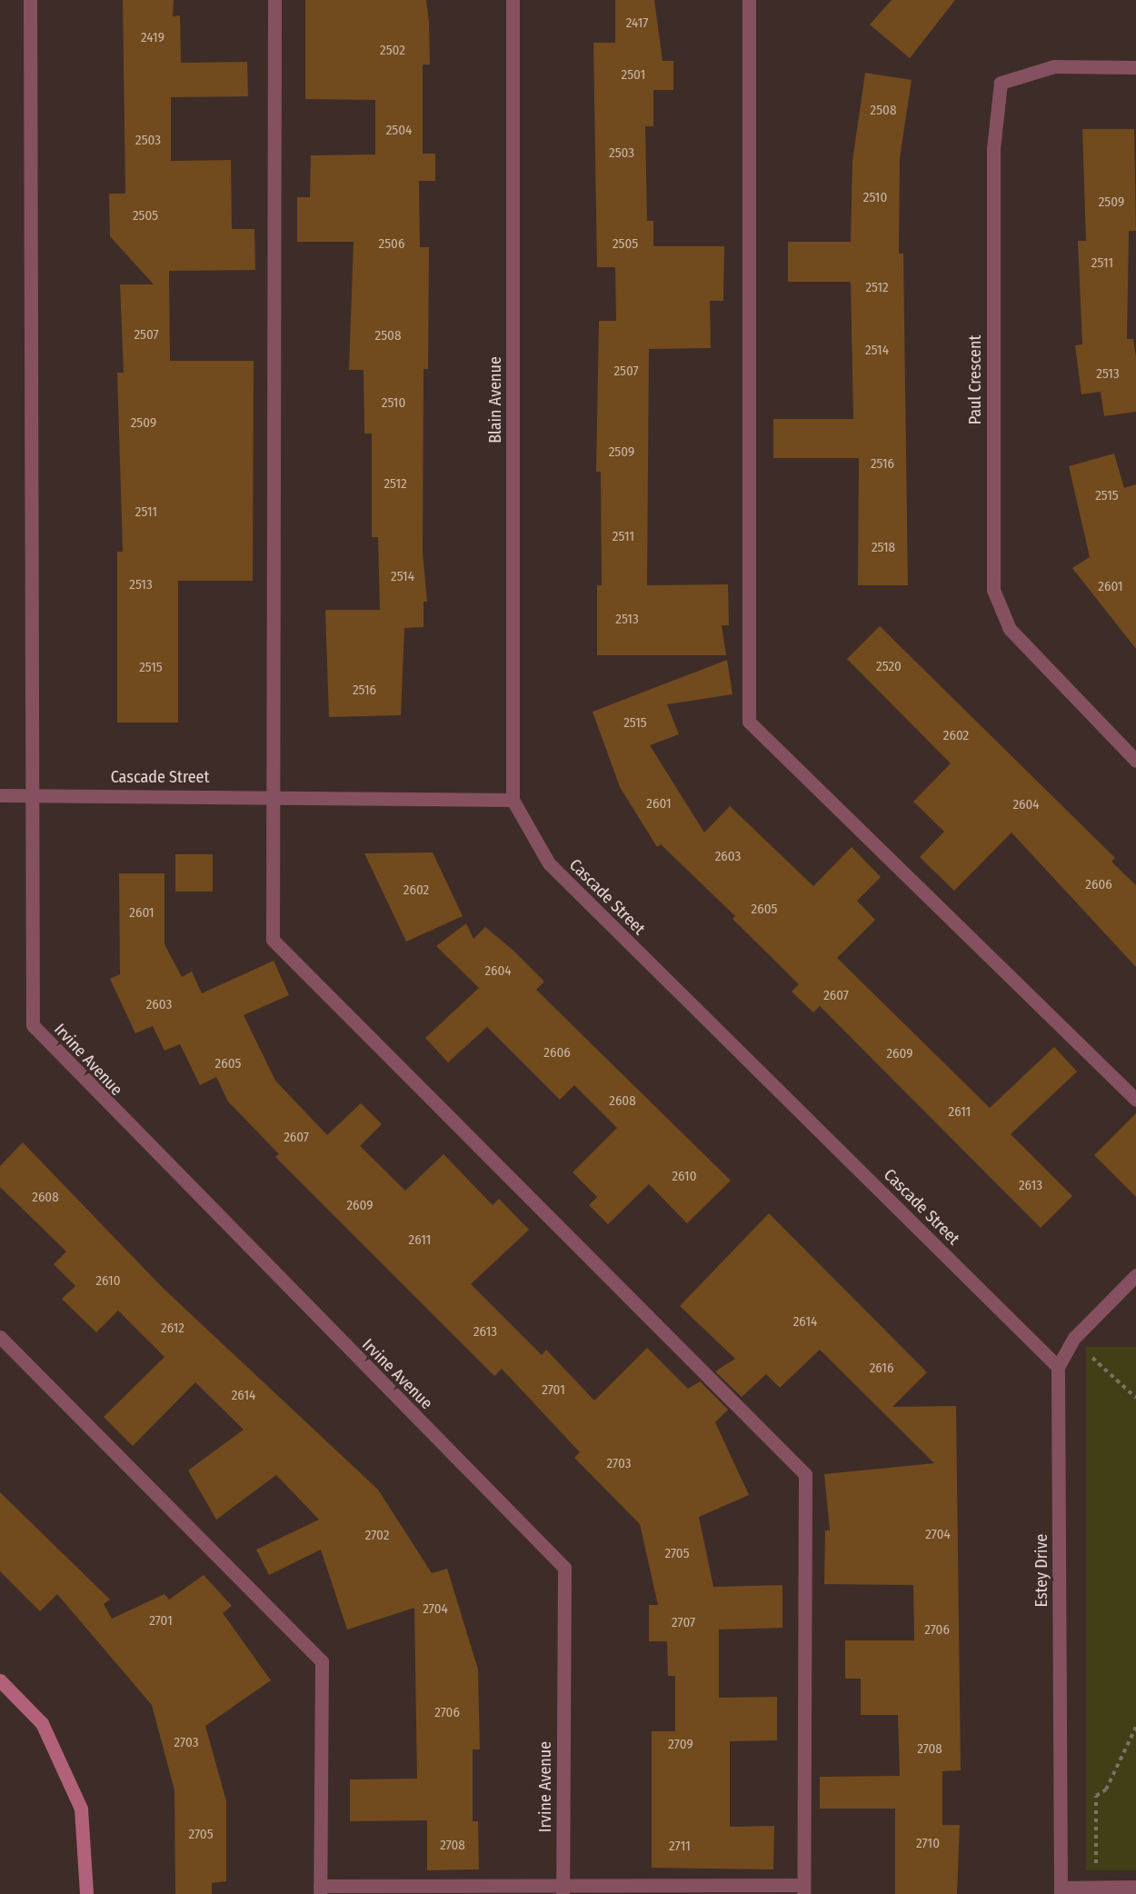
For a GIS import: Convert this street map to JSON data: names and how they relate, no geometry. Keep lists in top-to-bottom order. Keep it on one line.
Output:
{"streets":{"street":["Paul Crescent","Blain Avenue","Cascade Street","Irvine Avenue","Estey Drive"]},"crossings":[["Blain Avenue","Cascade Street"],["Cascade Street","Irvine Avenue"],["Cascade Street","Estey Drive"]],"house_numbers":["2417","2419","2502","2501","2508","2504","2503","2503","2510","2509","2505","2506","2505","2511","2512","2507","2508","2514","2507","2513","2510","2509","2509","2516","2512","2515","2511","2511","2518","2514","2513","2601","2513","2520","2515","2516","2515","2602","2601","2604","2603","2606","2602","2605","2601","2604","2607","2603","2606","2609","2605","2608","2611","2607","2610","2613","2608","2609","2611","2610","2614","2612","2613","2616","2701","2614","2703","2704","2702","2705","2704","2701","2707","2706","2706","2703","2709","2708","2705","2710","2708","2711"]}
